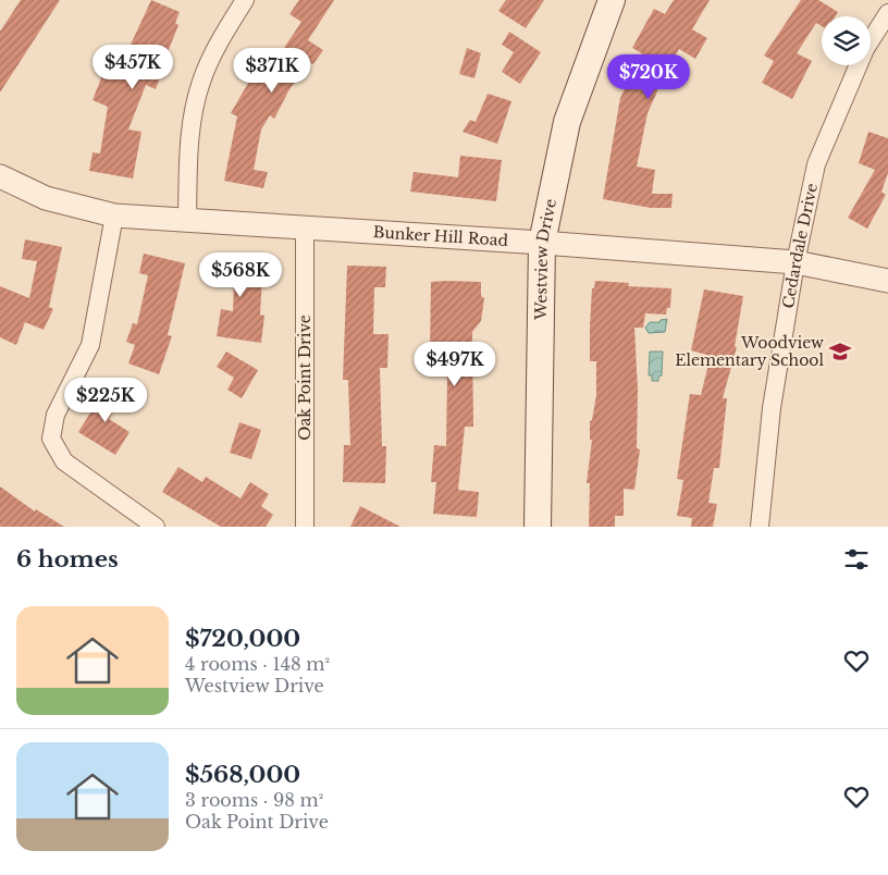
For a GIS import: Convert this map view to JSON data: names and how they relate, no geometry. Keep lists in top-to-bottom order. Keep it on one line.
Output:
{"streets":{"main road":["Westview Drive"],"street":["Bunker Hill Road","Cedardale Drive","Oak Point Drive"]},"crossings":[["Bunker Hill Road","Cedardale Drive"],["Bunker Hill Road","Westview Drive"],["Bunker Hill Road","Oak Point Drive"]],"places":{"school or university":["Woodview Elementary School"]},"page":{"price":["$457K","$371K","$720K","$568K","$497K","$225K"],"heading":"6 homes","list":[{"name":"$720,000","note":"4 rooms · 148 m² · Westview Drive"},{"name":"$568,000","note":"3 rooms · 98 m² · Oak Point Drive"}]}}
